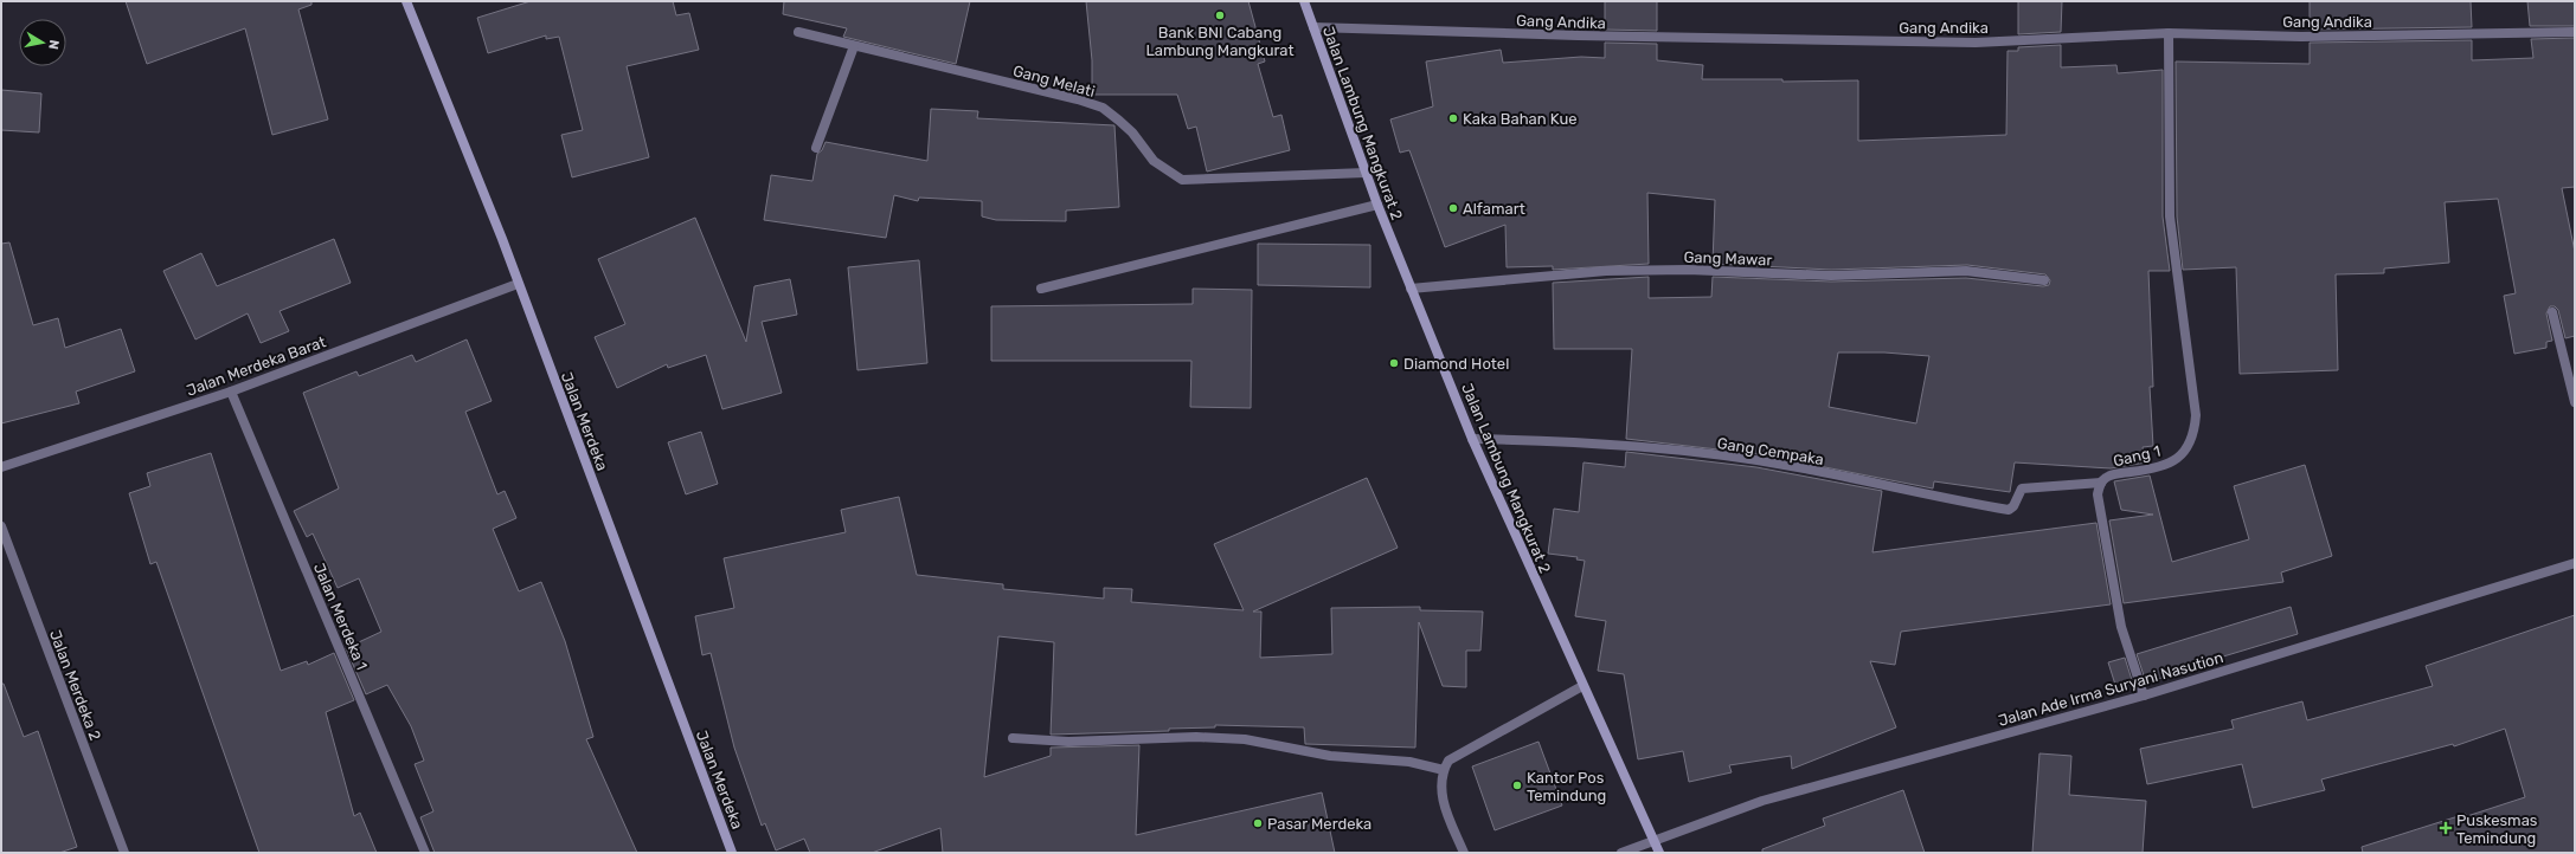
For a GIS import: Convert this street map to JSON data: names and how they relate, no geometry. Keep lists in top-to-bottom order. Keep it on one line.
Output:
{"streets":{"street":["Gang Andika","Gang Melati","Jalan Lambung Mangkurat 2","Gang Mawar","Jalan Merdeka Barat","Jalan Merdeka","Gang Cempaka","Gang 1","Jalan Merdeka 1","Jalan Merdeka 2","Jalan Ade Irma Suryani Nasution"]},"crossings":[["Gang Andika","Jalan Lambung Mangkurat 2"],["Gang Andika","Gang 1"],["Gang Melati","Jalan Lambung Mangkurat 2"],["Jalan Lambung Mangkurat 2","Gang Mawar"],["Jalan Lambung Mangkurat 2","Gang Cempaka"],["Jalan Lambung Mangkurat 2","Jalan Ade Irma Suryani Nasution"],["Jalan Merdeka Barat","Jalan Merdeka"],["Jalan Merdeka Barat","Jalan Merdeka 1"],["Gang Cempaka","Gang 1"],["Gang 1","Jalan Ade Irma Suryani Nasution"]],"places":{"other":["Bank BNI Cabang Lambung Mangkurat","Kaka Bahan Kue","Alfamart","Diamond Hotel","Kantor Pos Temindung","Pasar Merdeka"],"health":["Puskesmas Temindung"]},"north":"right"}
